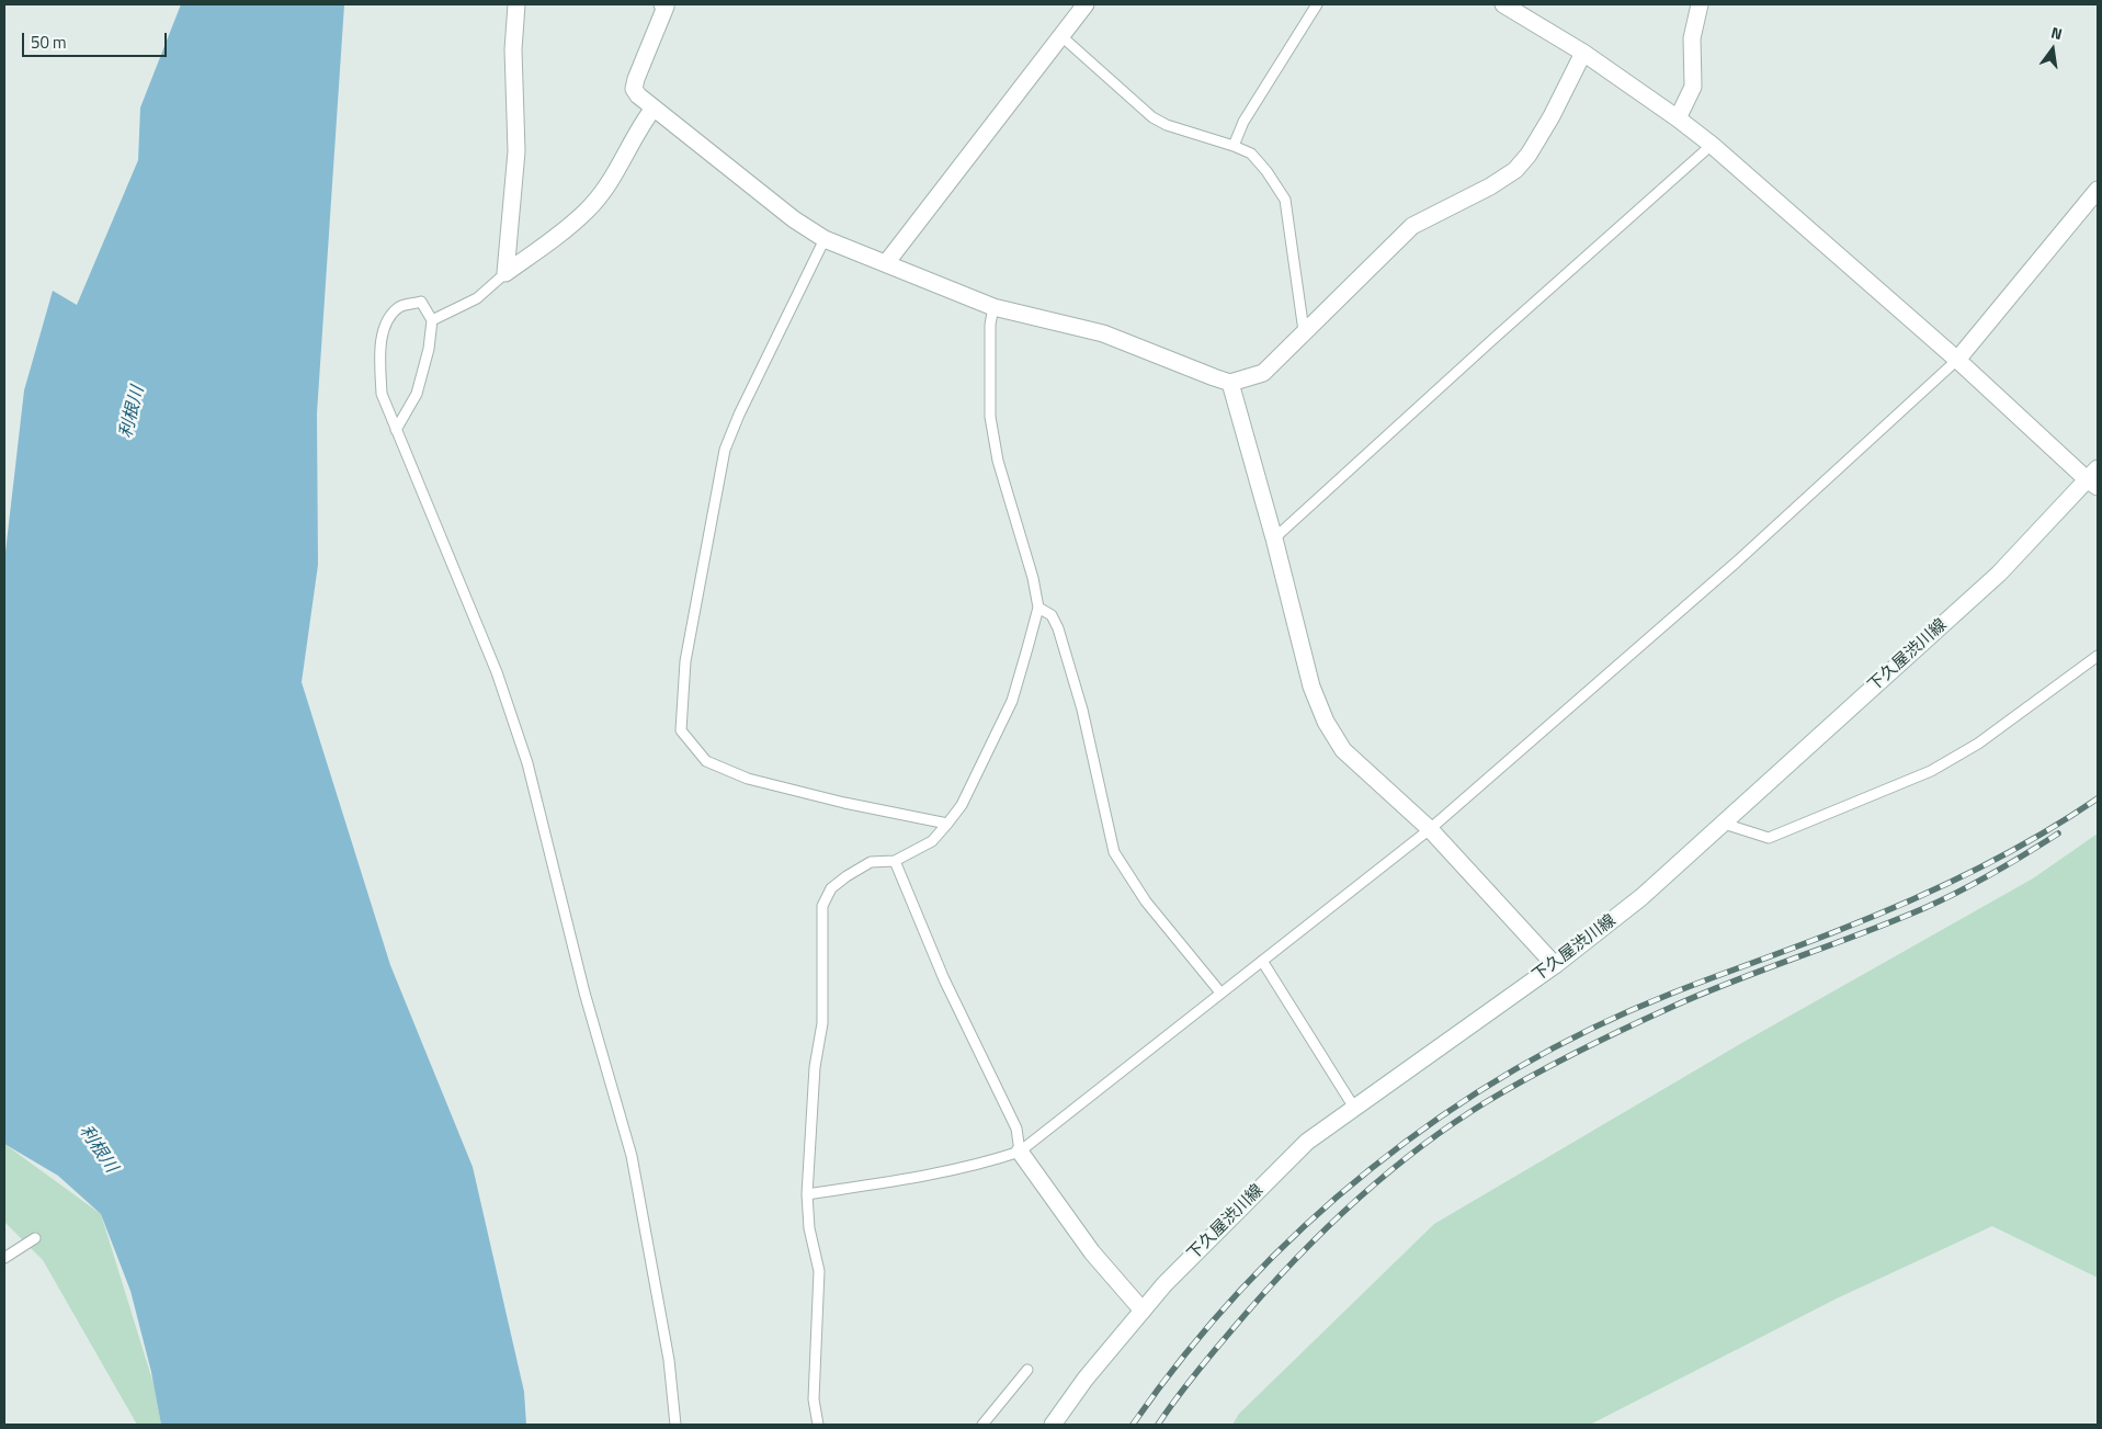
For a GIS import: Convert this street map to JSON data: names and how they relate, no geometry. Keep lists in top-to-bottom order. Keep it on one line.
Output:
{"streets":{"street":["下久屋渋川線"]},"water":["利根川"],"scale_bar":"50 m","north":"top"}
